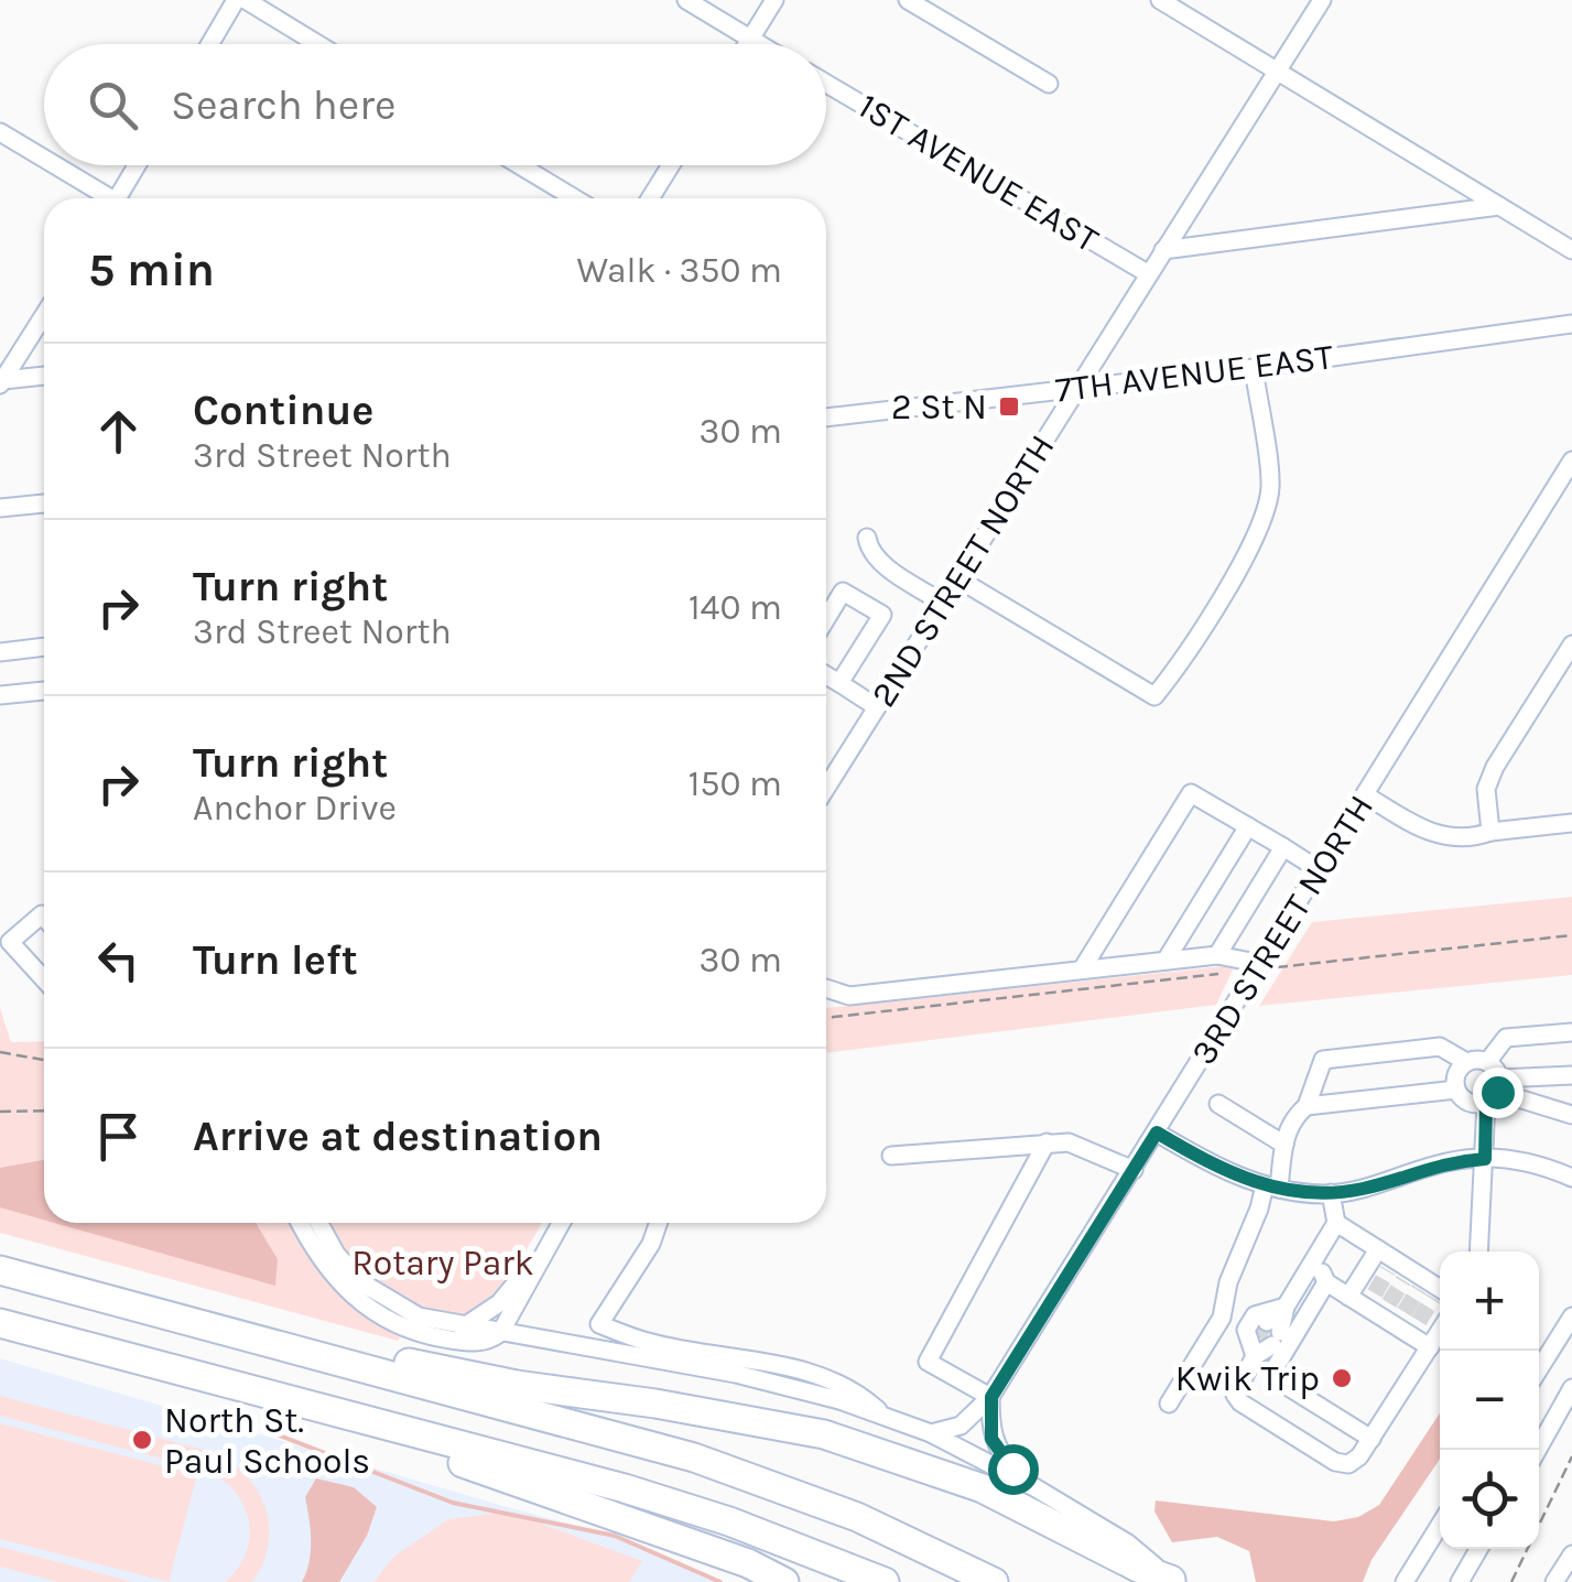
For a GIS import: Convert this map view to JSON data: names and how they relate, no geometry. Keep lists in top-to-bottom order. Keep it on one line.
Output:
{"streets":{"street":["1ST AVENUE EAST","7TH AVENUE EAST","2ND STREET NORTH","3RD STREET NORTH"]},"crossings":[["1ST AVENUE EAST","2ND STREET NORTH"],["7TH AVENUE EAST","2ND STREET NORTH"]],"parks":["Rotary Park"],"places":{"transit":["2 St N"],"other":["Kwik Trip","North St. Paul Schools"]},"page":{"search":"Search here","heading":["5 min","Walk · 350 m"],"list":[["Continue","3rd Street North","30 m"],["Turn right","3rd Street North","140 m"],["Turn right","Anchor Drive","150 m"],["Turn left","30 m"],"Arrive at destination"],"map_buttons":["+","−"]}}
